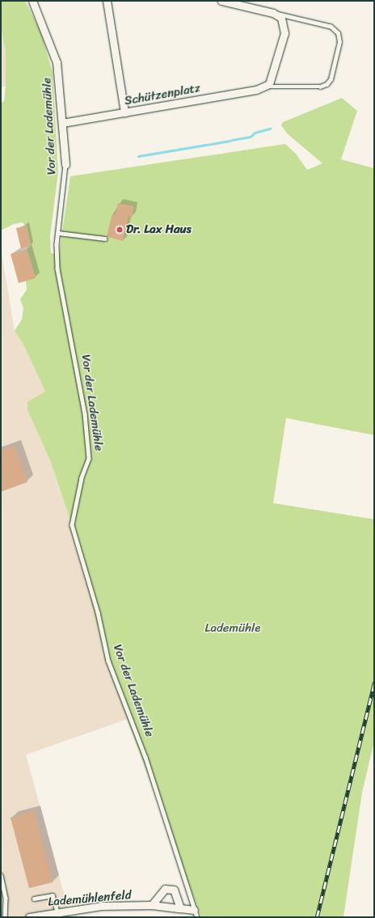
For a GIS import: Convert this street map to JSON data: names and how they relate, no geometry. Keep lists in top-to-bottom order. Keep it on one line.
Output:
{"streets":{"street":["Schützenplatz","Vor der Lademühle","Lademühlenfeld"]},"crossings":[["Schützenplatz","Vor der Lademühle"]],"parks":["Lademühle"],"places":["Dr. Lax Haus"]}
